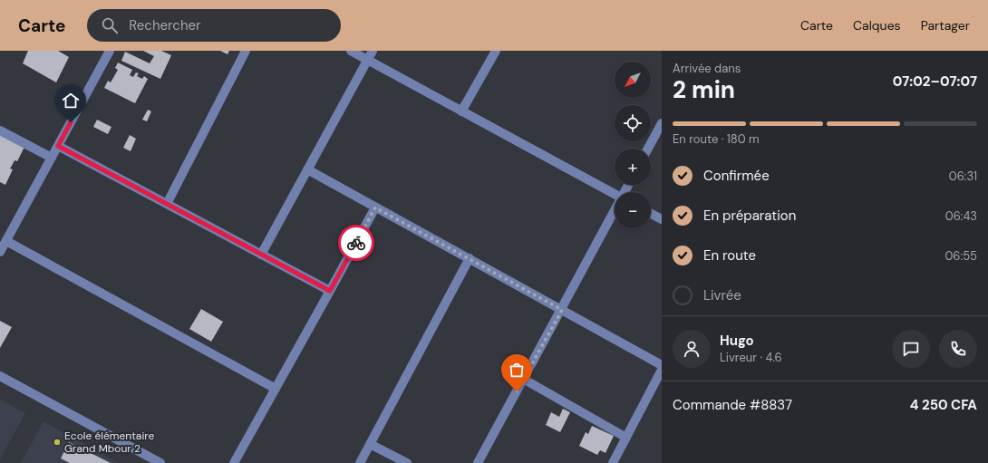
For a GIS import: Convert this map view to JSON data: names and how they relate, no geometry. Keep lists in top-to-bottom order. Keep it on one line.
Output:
{"places":["Ecole élémentaire Grand Mbour 2"],"north":"bottom left","page":{"header":"Carte","search":"Rechercher","nav":["Carte","Calques","Partager"],"heading":["2 min","Arrivée dans","07:02–07:07"],"panel":["Hugo","Livreur · 4.6","Commande #8837","4 250 CFA"],"map_buttons":["+","−"],"bar":"En route · 180 m","list":[["Confirmée","06:31"],["En préparation","06:43"],["En route","06:55"],"Livrée"]}}
